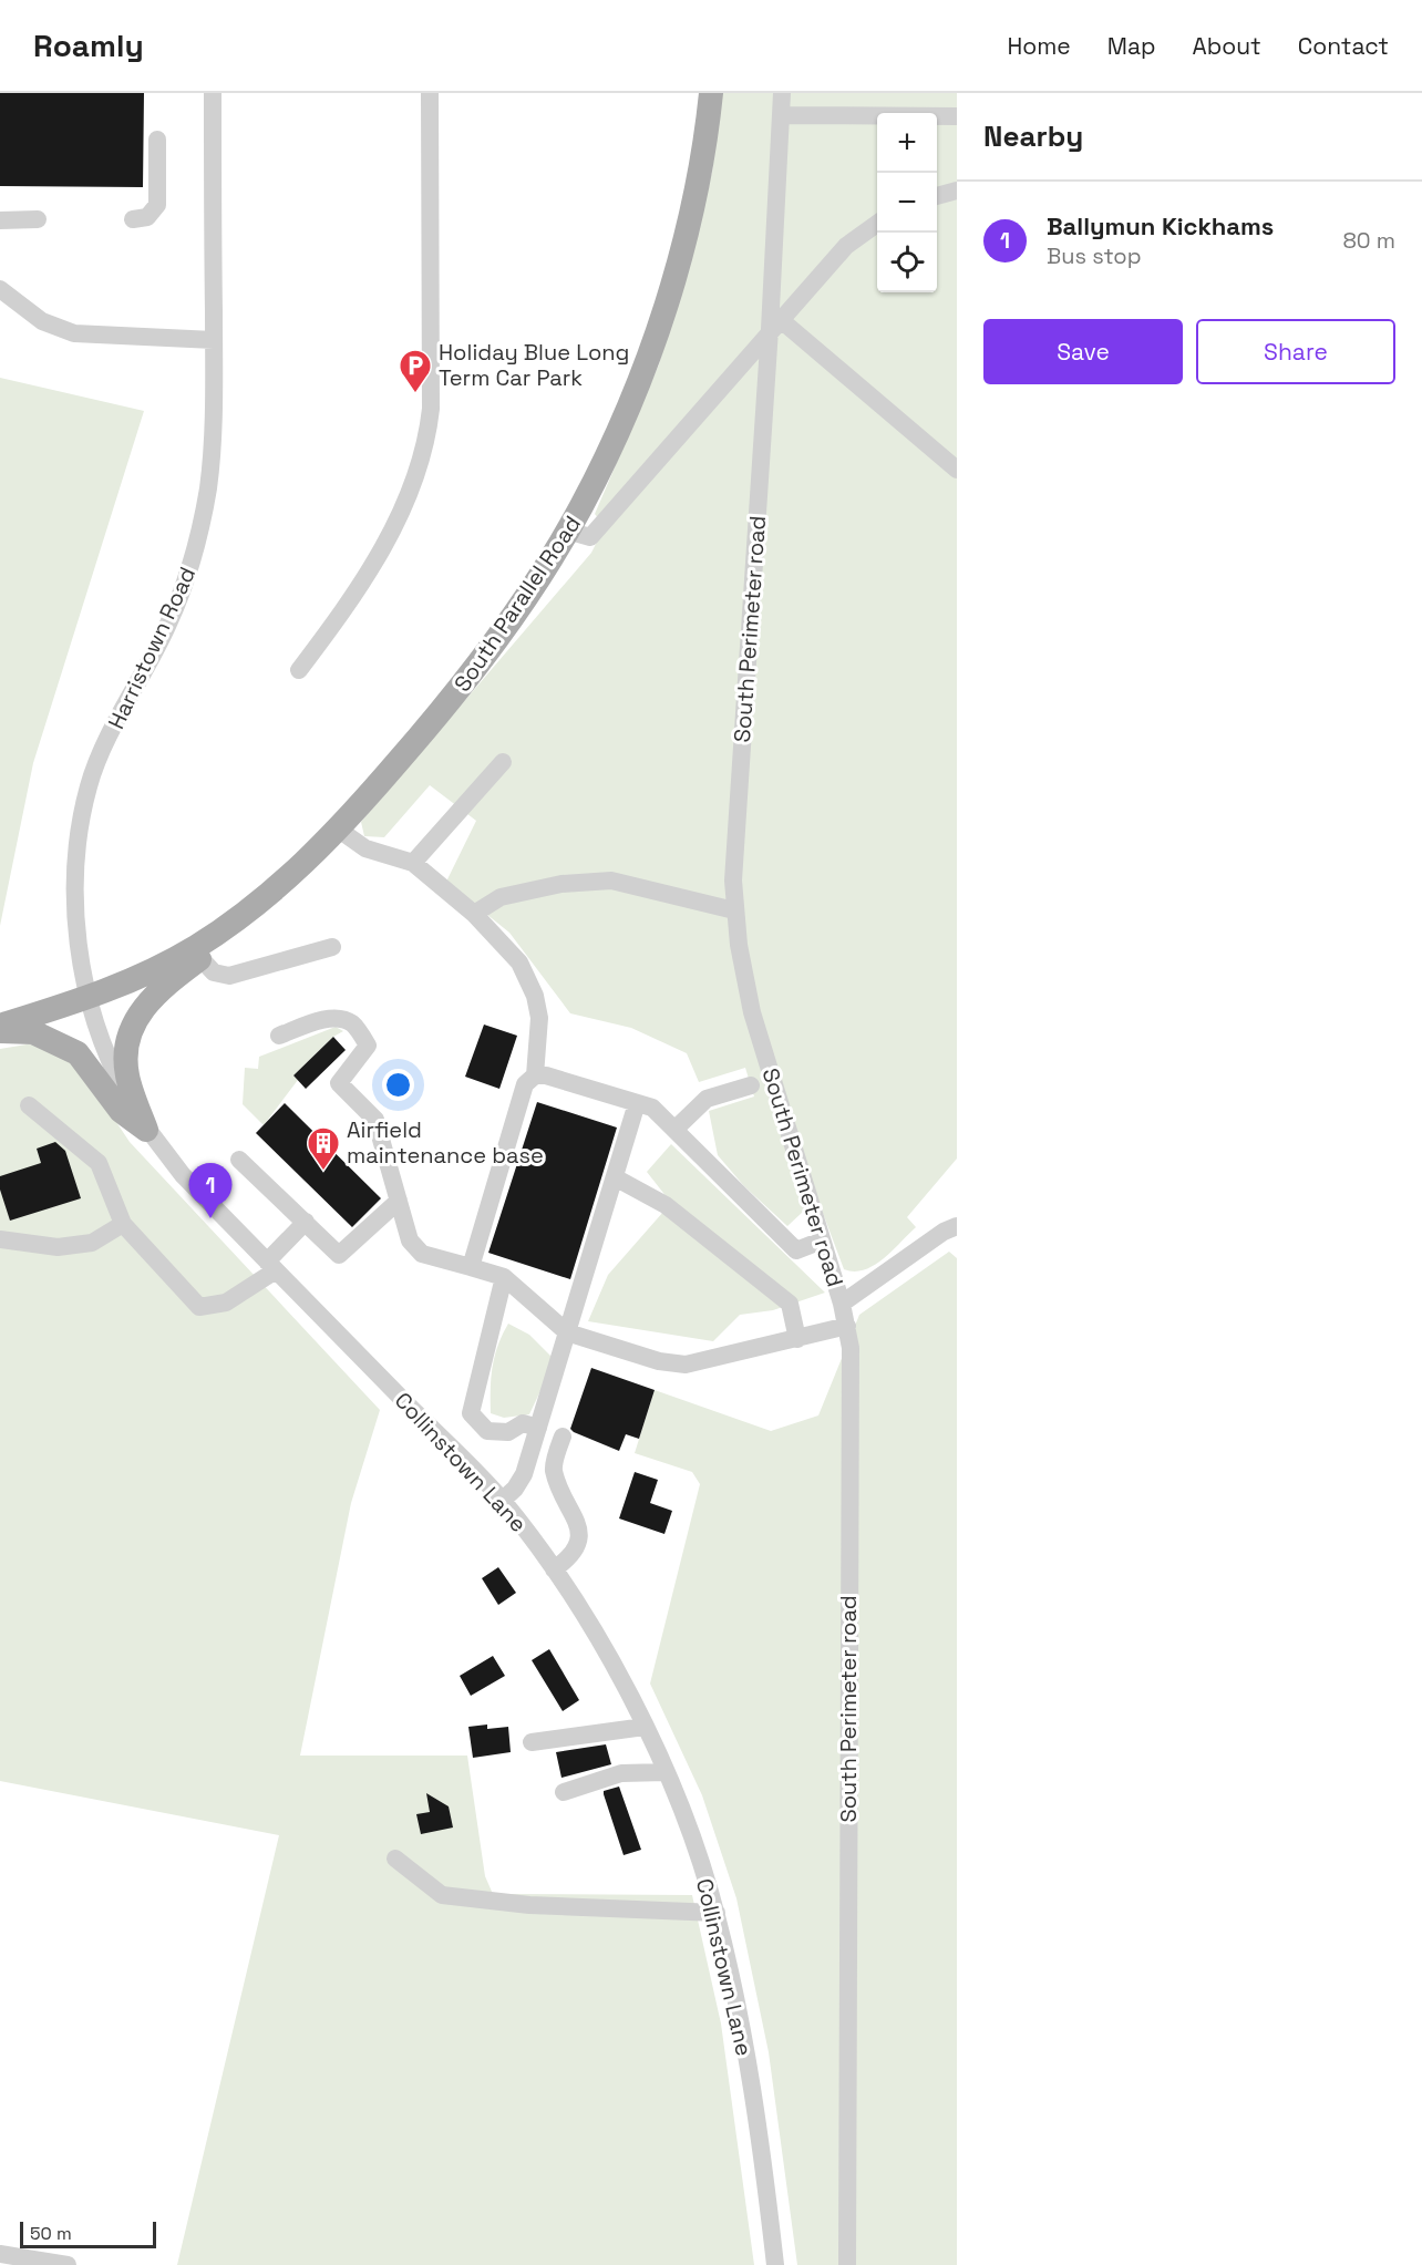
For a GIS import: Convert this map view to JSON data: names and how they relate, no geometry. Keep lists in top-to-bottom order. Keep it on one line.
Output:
{"streets":{"main road":["South Parallel Road"],"street":["South Perimeter road","Harristown Road","Collinstown Lane"]},"crossings":[["South Parallel Road","Harristown Road"],["South Parallel Road","Collinstown Lane"],["Harristown Road","Collinstown Lane"]],"places":{"parking":["Holiday Blue Long Term Car Park"],"building":["Airfield maintenance base"]},"scale_bar":"50 m","page":{"header":"Roamly","nav":["Home","Map","About","Contact"],"heading":"Nearby","map_buttons":["+","−"],"list":[{"mark":"1","name":"Ballymun Kickhams","note":"Bus stop","value":"80 m"}],"buttons":["Save","Share"],"pins":"1","scale":"50 m"}}
